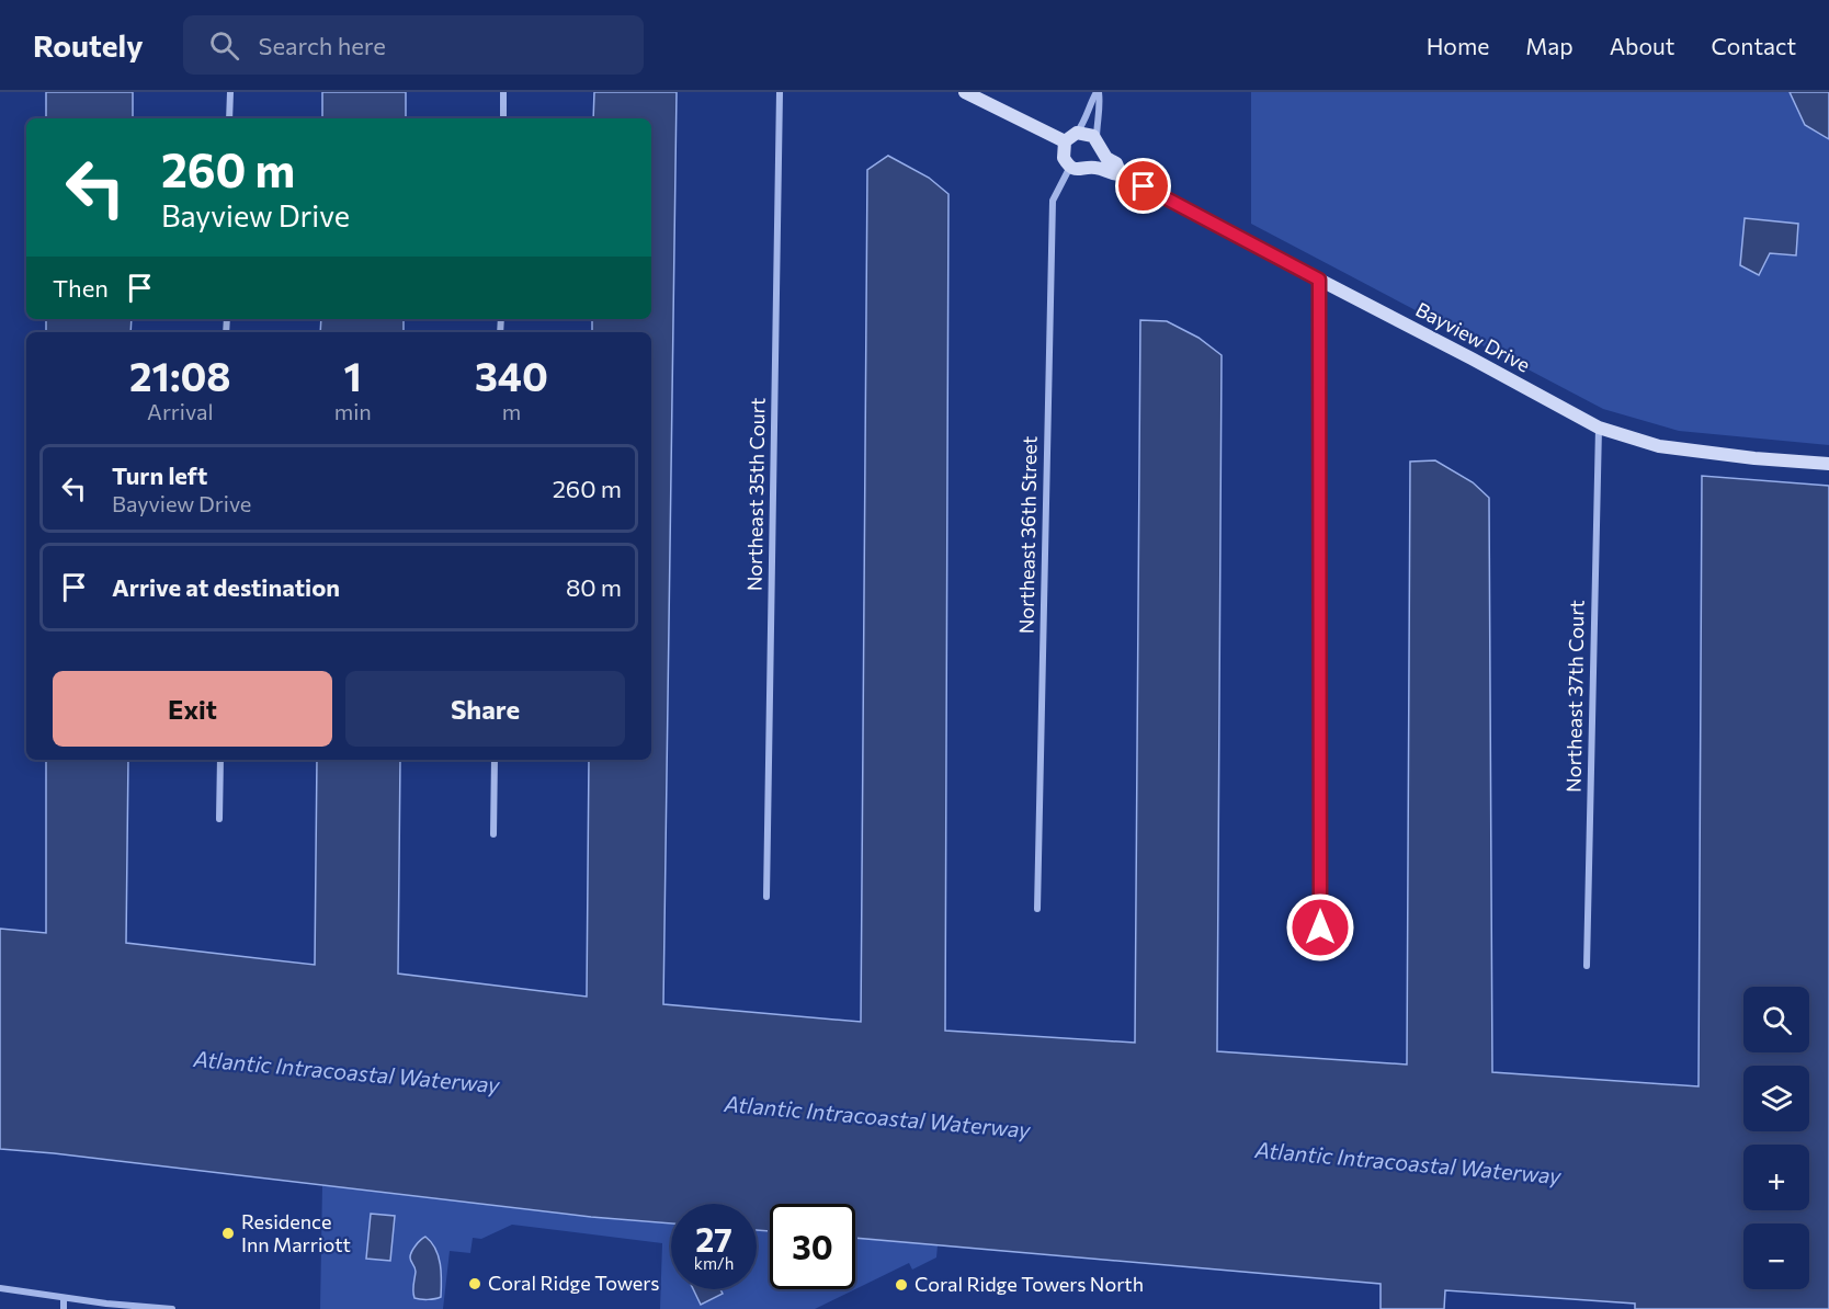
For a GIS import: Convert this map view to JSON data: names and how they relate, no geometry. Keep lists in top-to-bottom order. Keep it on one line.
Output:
{"streets":{"street":["Bayview Drive","Northeast 35th Court","Northeast 36th Street","Northeast 37th Court"]},"crossings":[["Bayview Drive","Northeast 36th Street"],["Bayview Drive","Northeast 37th Court"]],"water":["Atlantic Intracoastal Waterway"],"places":["Residence Inn Marriott","Coral Ridge Towers","Coral Ridge Towers North"],"page":{"header":"Routely","search":"Search here","nav":["Home","Map","About","Contact"],"turn":["260 m","Bayview Drive"],"then":"Then","eta":["21:08","Arrival","1","min","340","m"],"list":[{"name":"Turn left","note":"Bayview Drive","value":"260 m"},{"name":"Arrive at destination","value":"80 m"}],"buttons":["Exit","Share"],"map_buttons":["+","−"],"speed":"27 km/h","limit":"30"}}
